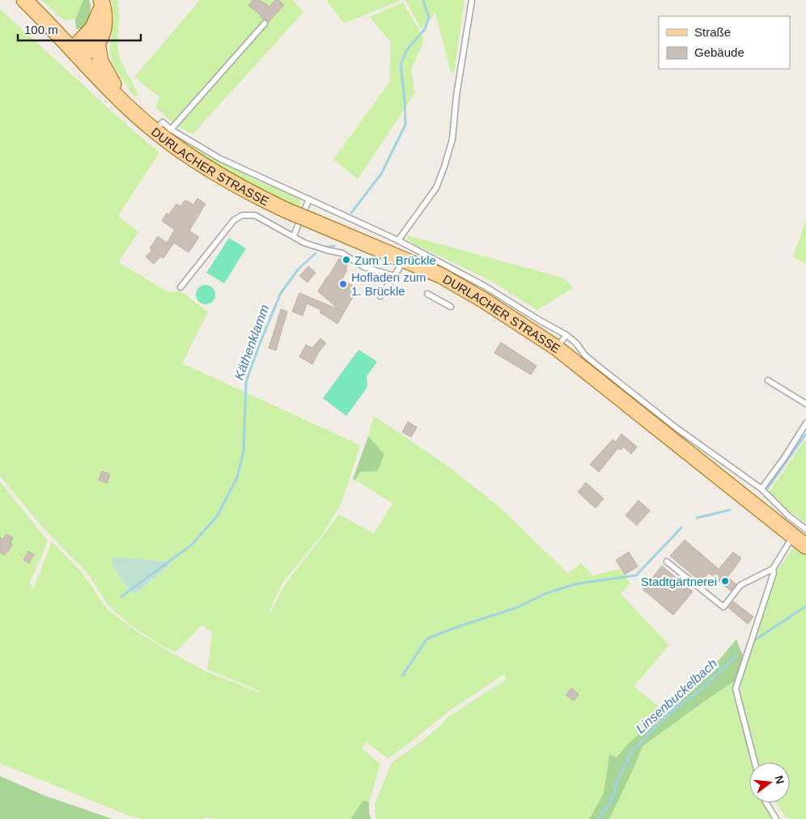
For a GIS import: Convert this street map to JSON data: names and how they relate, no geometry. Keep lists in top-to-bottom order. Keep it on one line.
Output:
{"streets":{"main road":["DURLACHER STRASSE"]},"water":["Käthenklamm","Linsenbuckelbach"],"places":["Zum 1. Brückle","Hofladen zum 1. Brückle","Stadtgärtnerei"],"legend":["Straße","Gebäude"],"scale_bar":"100 m","north":"right"}
